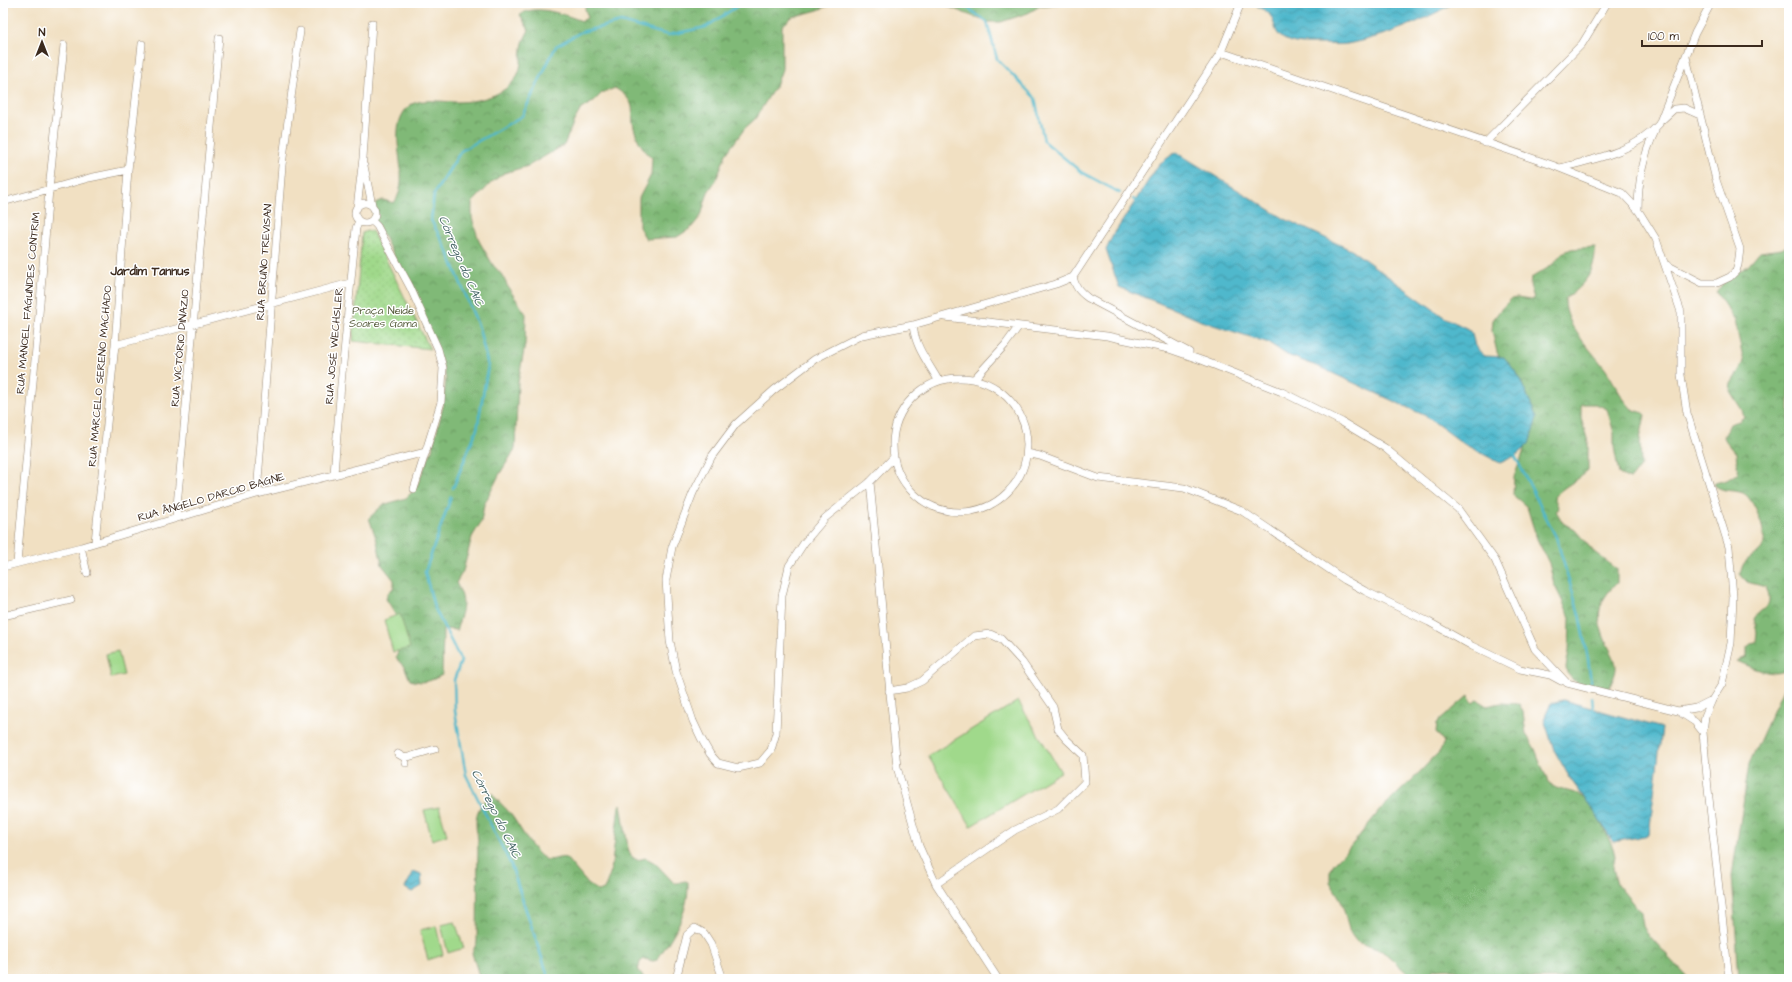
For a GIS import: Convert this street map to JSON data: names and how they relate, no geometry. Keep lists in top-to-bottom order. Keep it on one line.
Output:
{"streets":{"street":["RUA BRUNO TREVISAN","RUA MANOEL FAGUNDES CONTRIM","RUA JOSÉ WECHSLER","RUA VICTÓRIO DINAZIO","RUA MARCELO SERENO MACHADO","RUA ÂNGELO DARCIO BAGNE"]},"crossings":[["RUA BRUNO TREVISAN","RUA ÂNGELO DARCIO BAGNE"],["RUA MANOEL FAGUNDES CONTRIM","RUA ÂNGELO DARCIO BAGNE"],["RUA JOSÉ WECHSLER","RUA ÂNGELO DARCIO BAGNE"],["RUA VICTÓRIO DINAZIO","RUA ÂNGELO DARCIO BAGNE"],["RUA MARCELO SERENO MACHADO","RUA ÂNGELO DARCIO BAGNE"]],"districts":["Jardim Tannus"],"water":["Córrego do CAIC"],"parks":["Praça Neide Soares Gama"],"scale_bar":"100 m","north":"top"}
